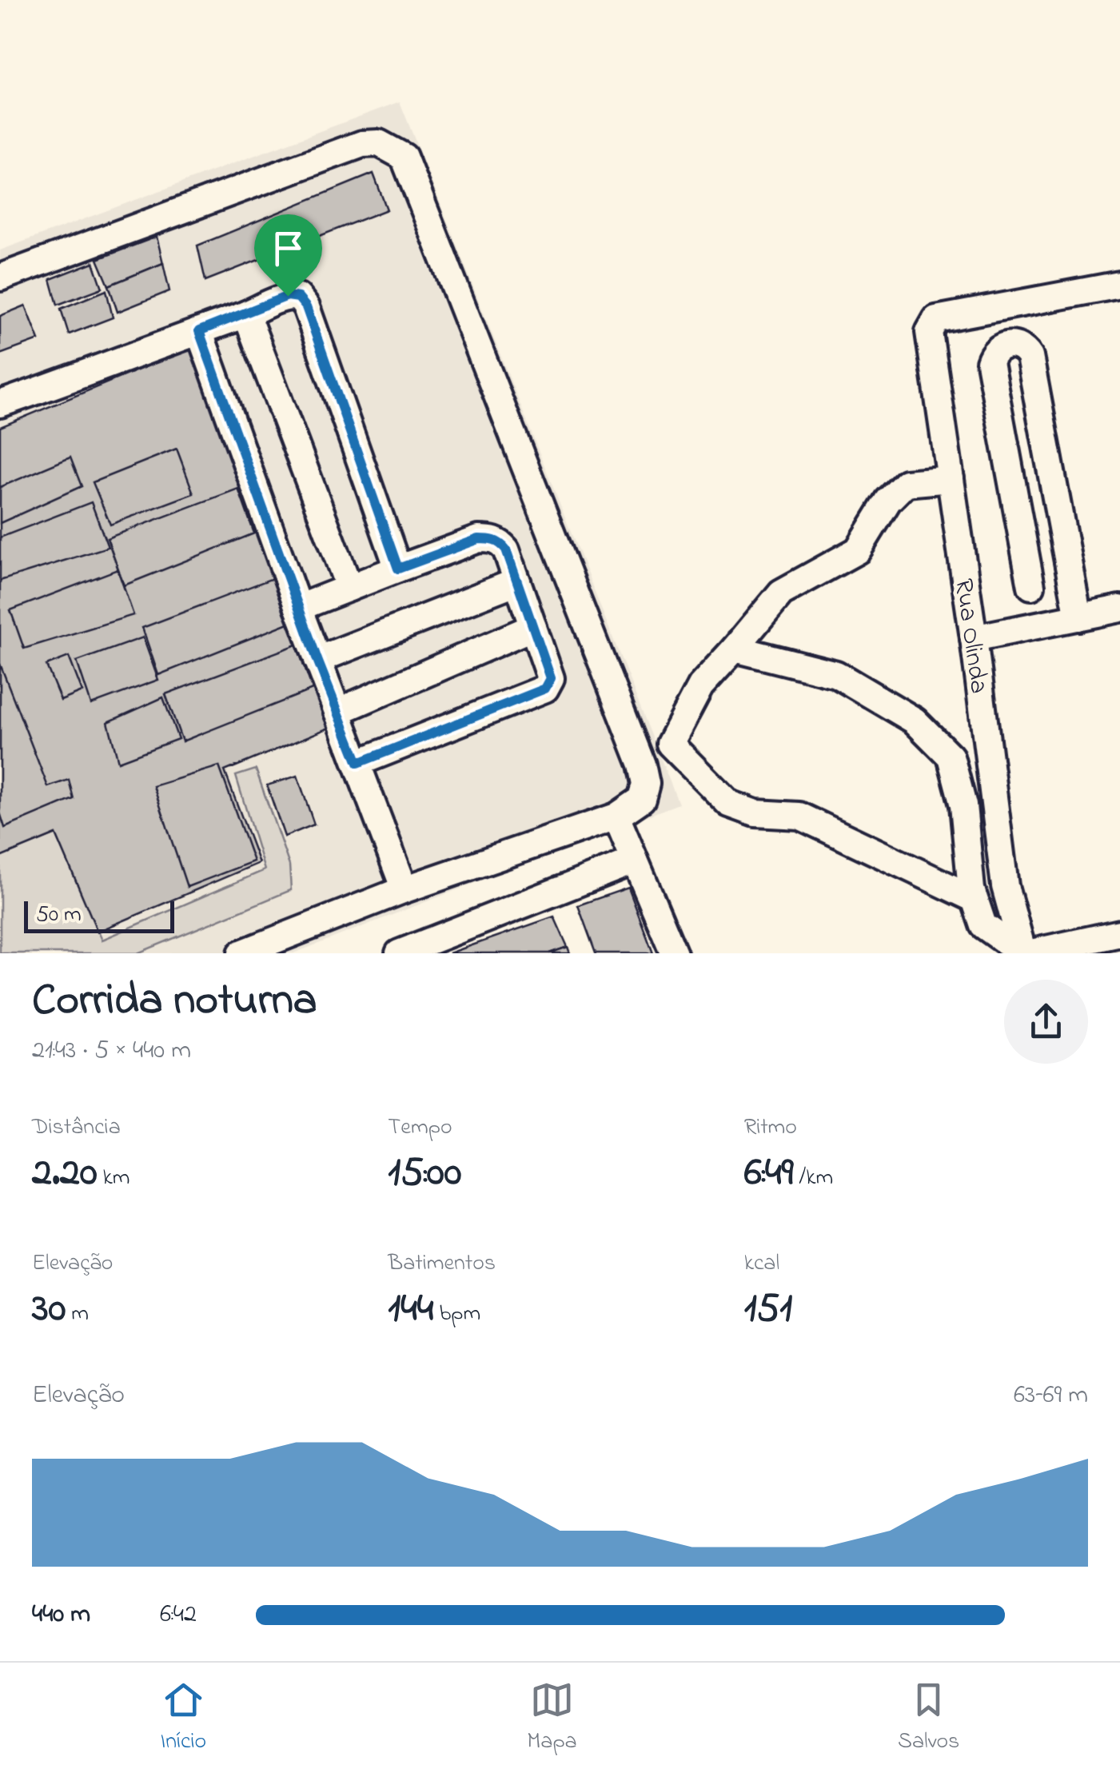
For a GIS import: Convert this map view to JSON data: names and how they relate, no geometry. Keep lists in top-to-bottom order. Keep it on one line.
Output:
{"streets":{"street":["Rua Olinda"]},"scale_bar":"50 m","page":{"scale":"50 m","heading":["Corrida noturna","21:43 · 5 × 440 m"],"stats":[["Distância","2.20 km"],["Tempo","15:00"],["Ritmo","6:49 /km"],["Elevação","30 m"],["Batimentos","144 bpm"],["kcal","151"]],"chart":["Elevação","63–69 m"],"list":[{"name":"440 m","note":"6:42"}],"tabs":["Início","Mapa","Salvos"]}}
